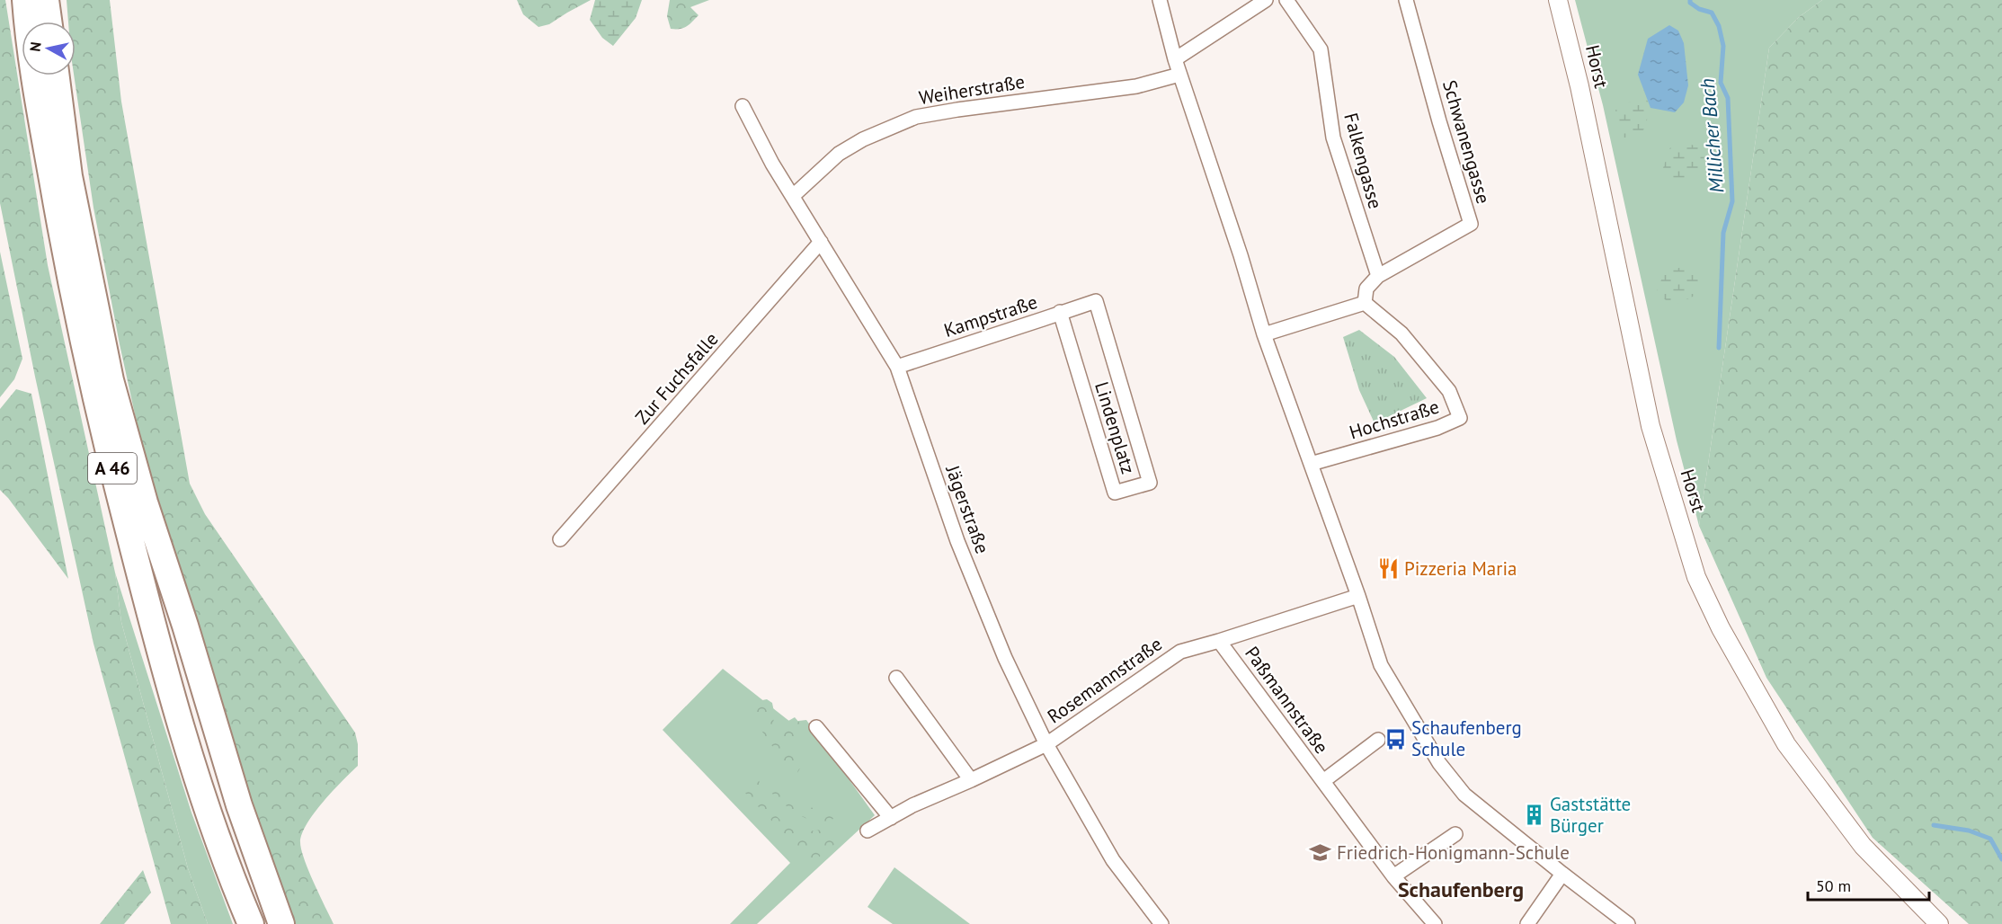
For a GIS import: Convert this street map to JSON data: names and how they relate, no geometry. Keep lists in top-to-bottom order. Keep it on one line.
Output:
{"streets":{"highway":["A 46"],"street":["Horst","Weiherstraße","Schwanengasse","Falkengasse","Kampstraße","Zur Fuchsfalle","Hochstraße","Lindenplatz","Jägerstraße","Rosemannstraße","Paßmannstraße"]},"crossings":[["Weiherstraße","Jägerstraße"],["Schwanengasse","Falkengasse"],["Kampstraße","Lindenplatz"],["Kampstraße","Jägerstraße"],["Zur Fuchsfalle","Jägerstraße"],["Jägerstraße","Rosemannstraße"],["Rosemannstraße","Paßmannstraße"]],"districts":["Schaufenberg"],"water":["Millicher Bach"],"places":{"restaurant":["Pizzeria Maria"],"bus stop":["Schaufenberg Schule"],"building":["Gaststätte Bürger"],"school or university":["Friedrich-Honigmann-Schule"]},"scale_bar":"50 m","north":"left"}
